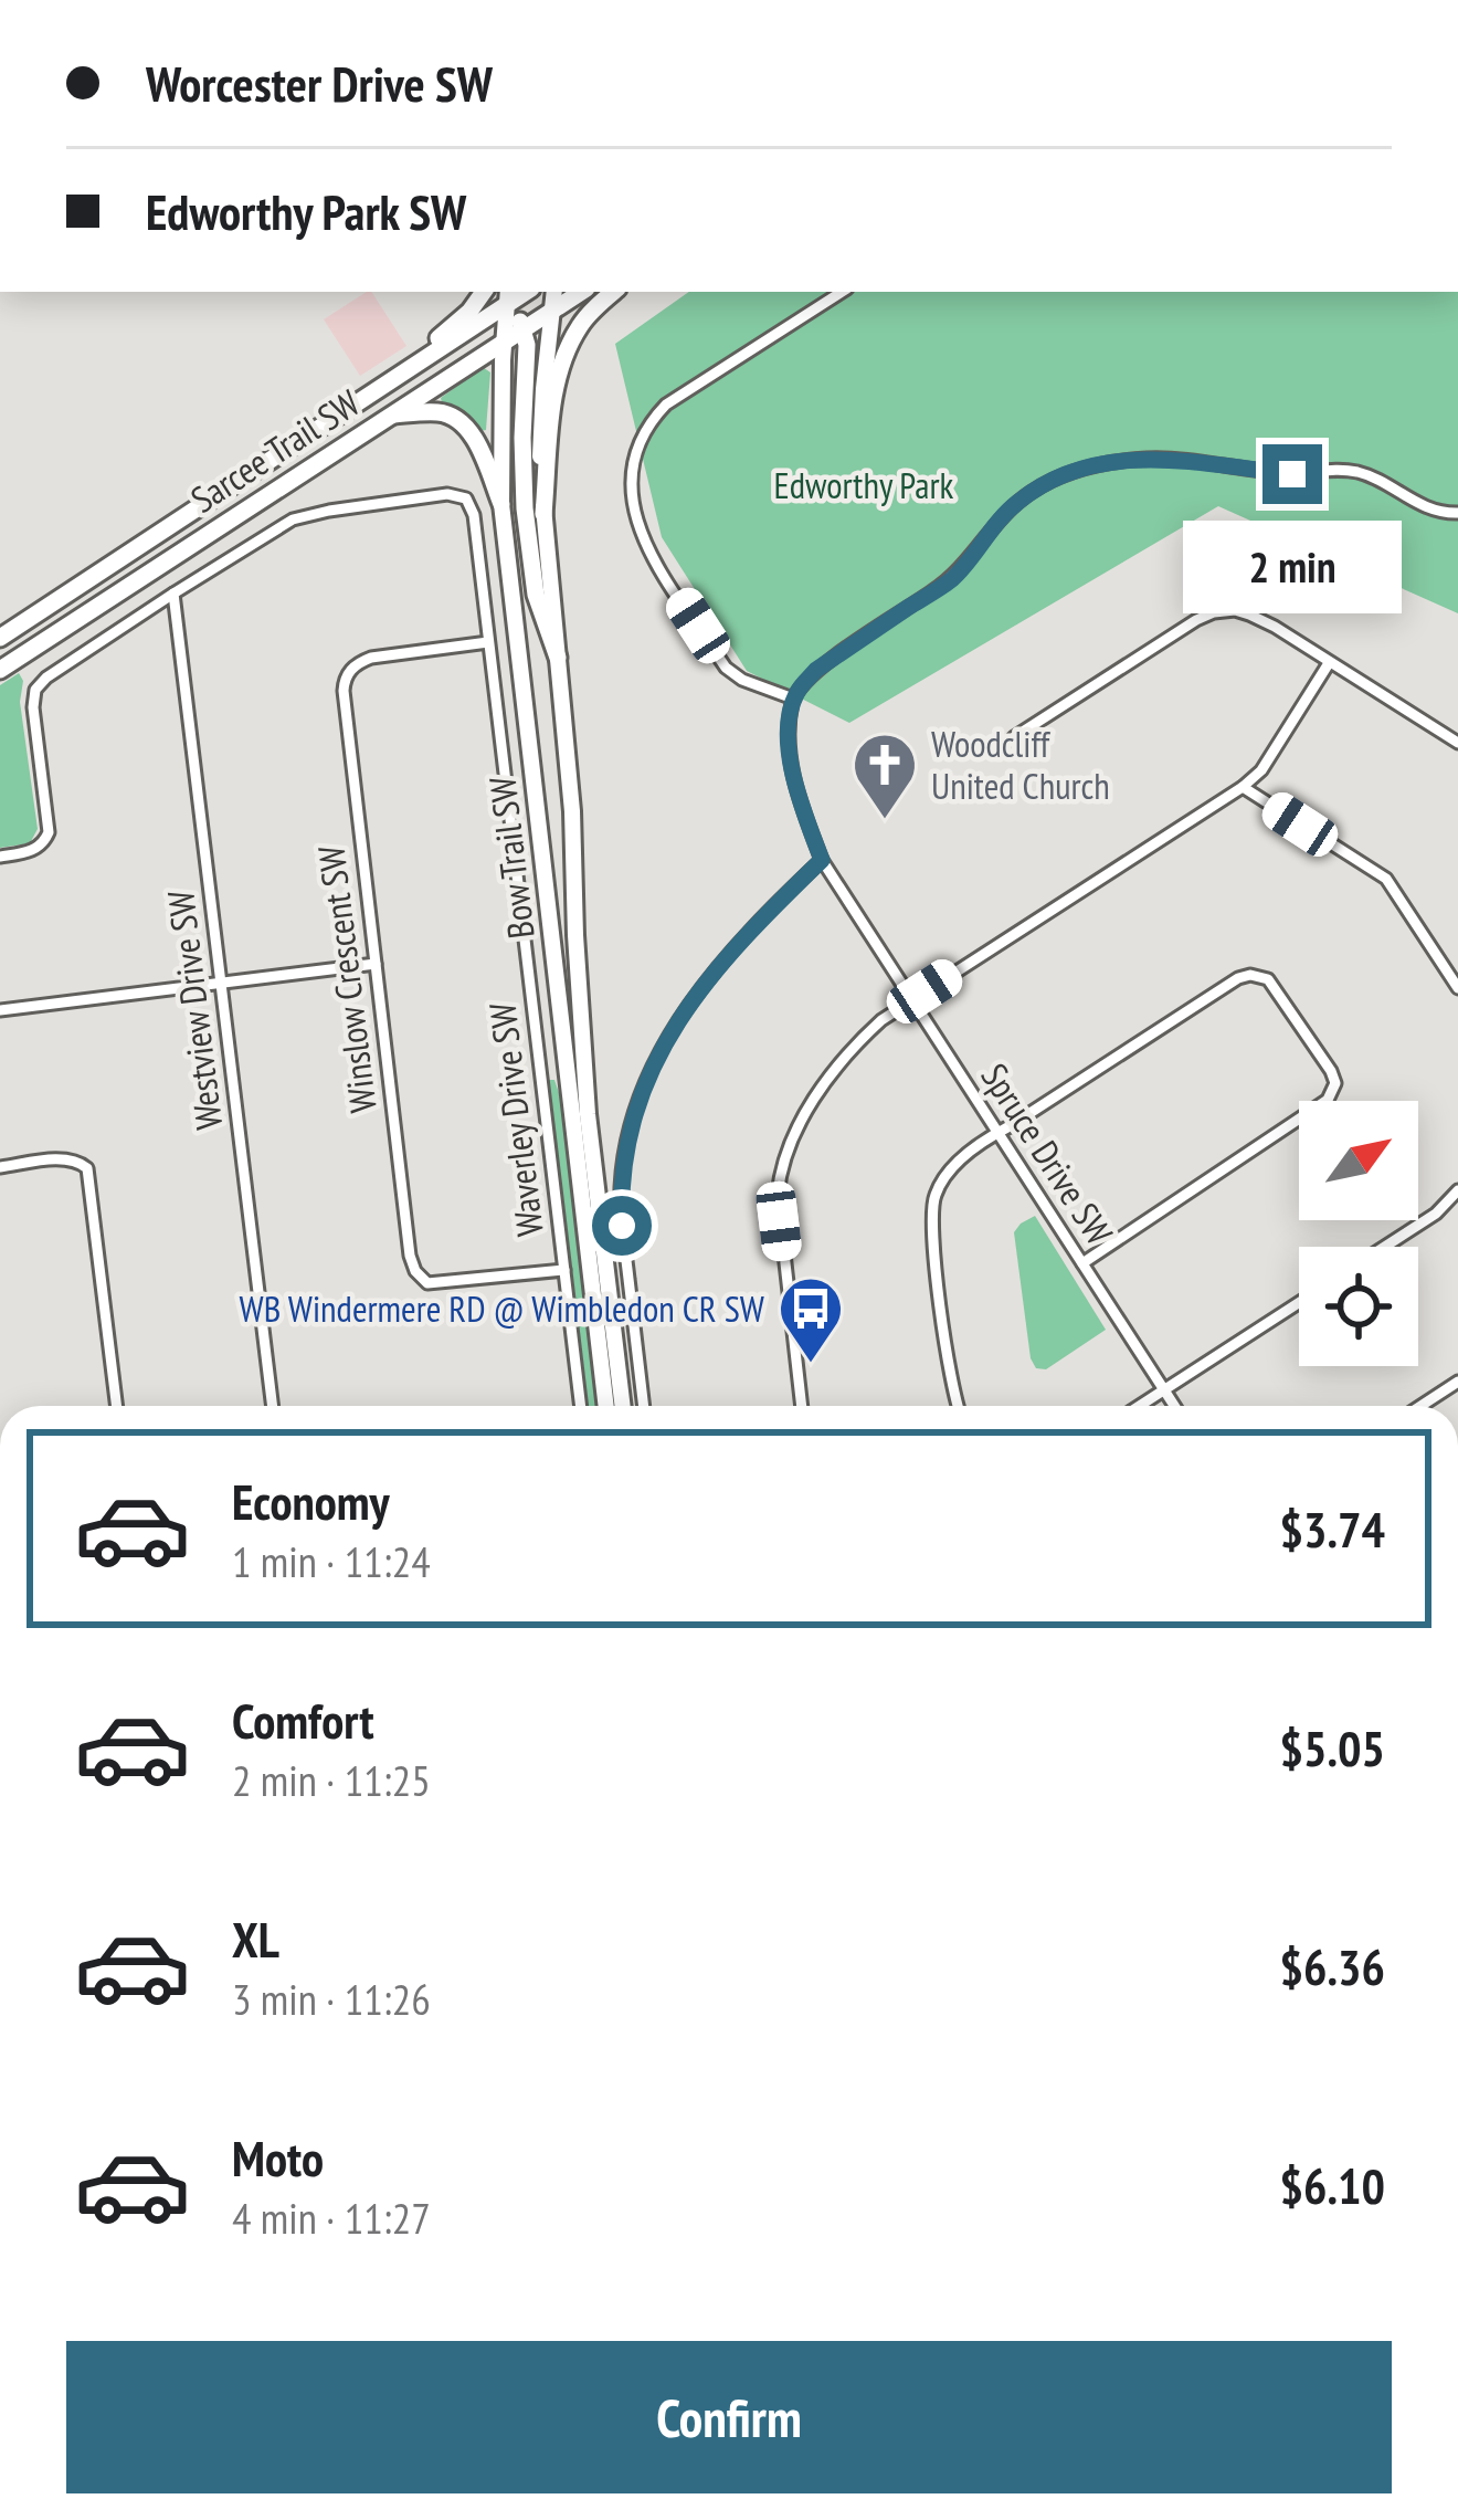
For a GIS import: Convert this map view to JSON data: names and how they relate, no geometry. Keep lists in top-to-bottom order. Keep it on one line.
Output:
{"streets":{"highway":["Sarcee Trail SW"],"main road":["Bow Trail SW"],"street":["Winslow Crescent SW","Westview Drive SW","Waverley Drive SW","Spruce Drive SW"]},"crossings":[["Sarcee Trail SW","Bow Trail SW"],["Winslow Crescent SW","Waverley Drive SW"],["Westview Drive SW","Waverley Drive SW"]],"parks":["Edworthy Park"],"places":{"church":["Woodcliff United Church"],"bus stop":["WB Windermere RD @ Wimbledon CR SW"]},"north":"top right","page":{"banner":["Worcester Drive SW","Edworthy Park SW"],"bubble":"2 min","list":[{"name":"Economy","note":"1 min · 11:24","value":"$3.74"},{"name":"Comfort","note":"2 min · 11:25","value":"$5.05"},{"name":"XL","note":"3 min · 11:26","value":"$6.36"},{"name":"Moto","note":"4 min · 11:27","value":"$6.10"}],"buttons":"Confirm"}}
